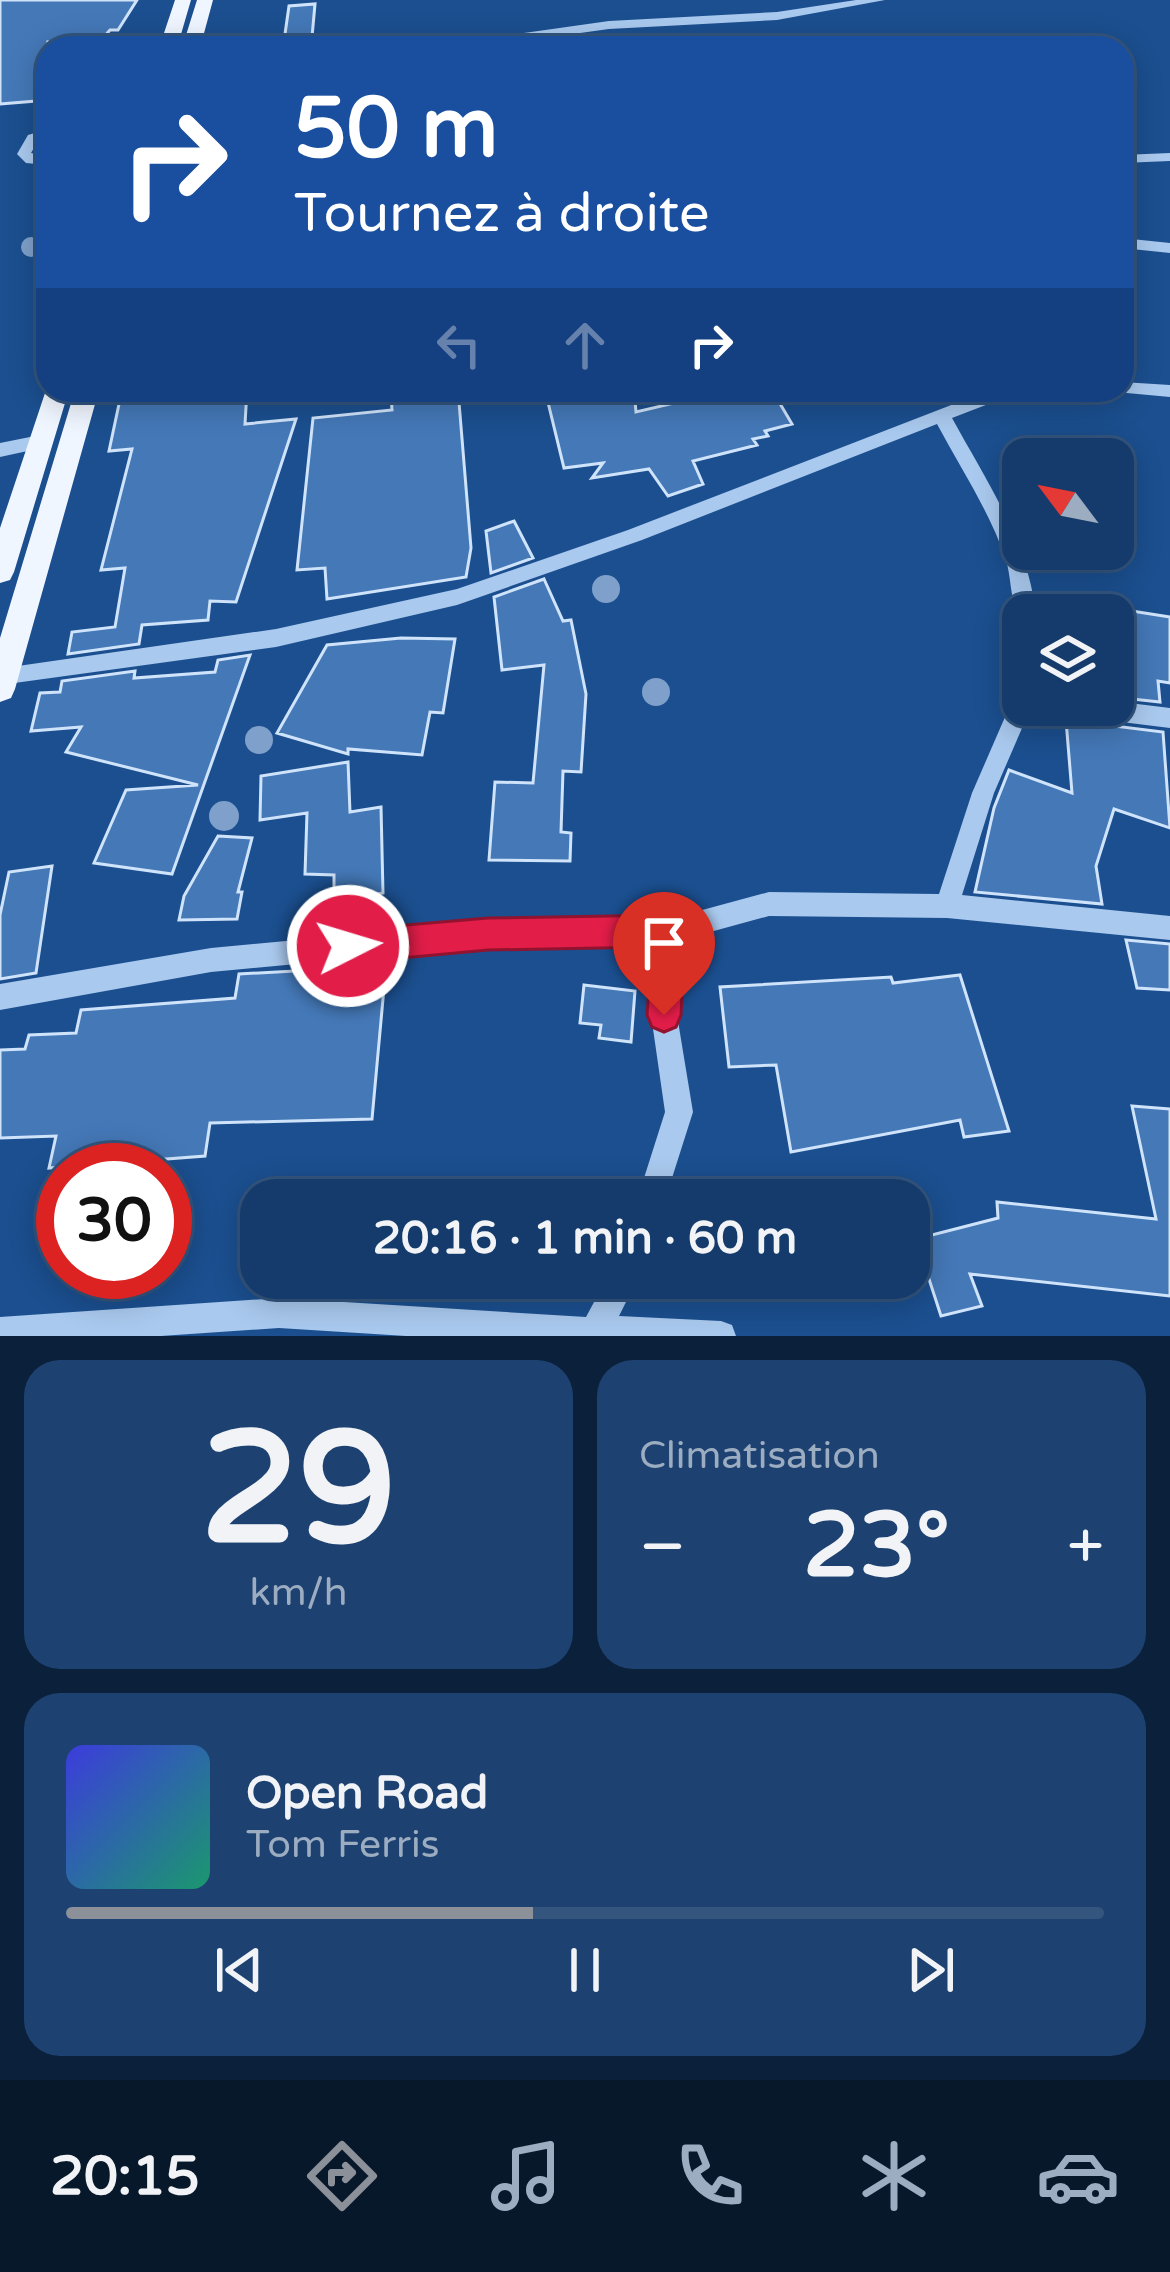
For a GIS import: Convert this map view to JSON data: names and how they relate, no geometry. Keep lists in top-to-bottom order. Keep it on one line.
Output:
{"north":"top left","page":{"turn":["50 m","Tournez à droite"],"limit":"30","trip":"20:16 · 1 min · 60 m","tile":[["29","km/h"],"Climatisation"],"heat":["−","23°","+"],"song":["Open Road","Tom Ferris"],"tabs":"20:15"}}
